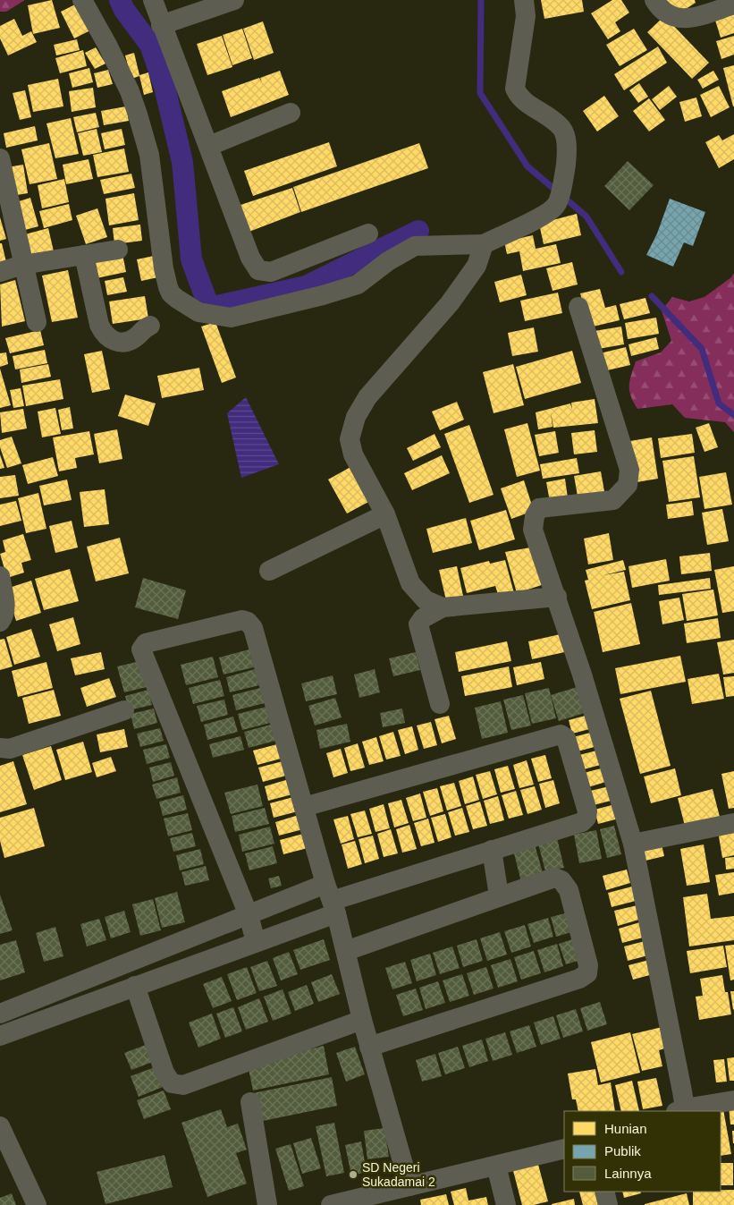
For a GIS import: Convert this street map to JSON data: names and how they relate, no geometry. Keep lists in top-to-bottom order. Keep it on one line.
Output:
{"places":["SD Negeri Sukadamai 2"],"legend":["Hunian","Publik","Lainnya"]}
